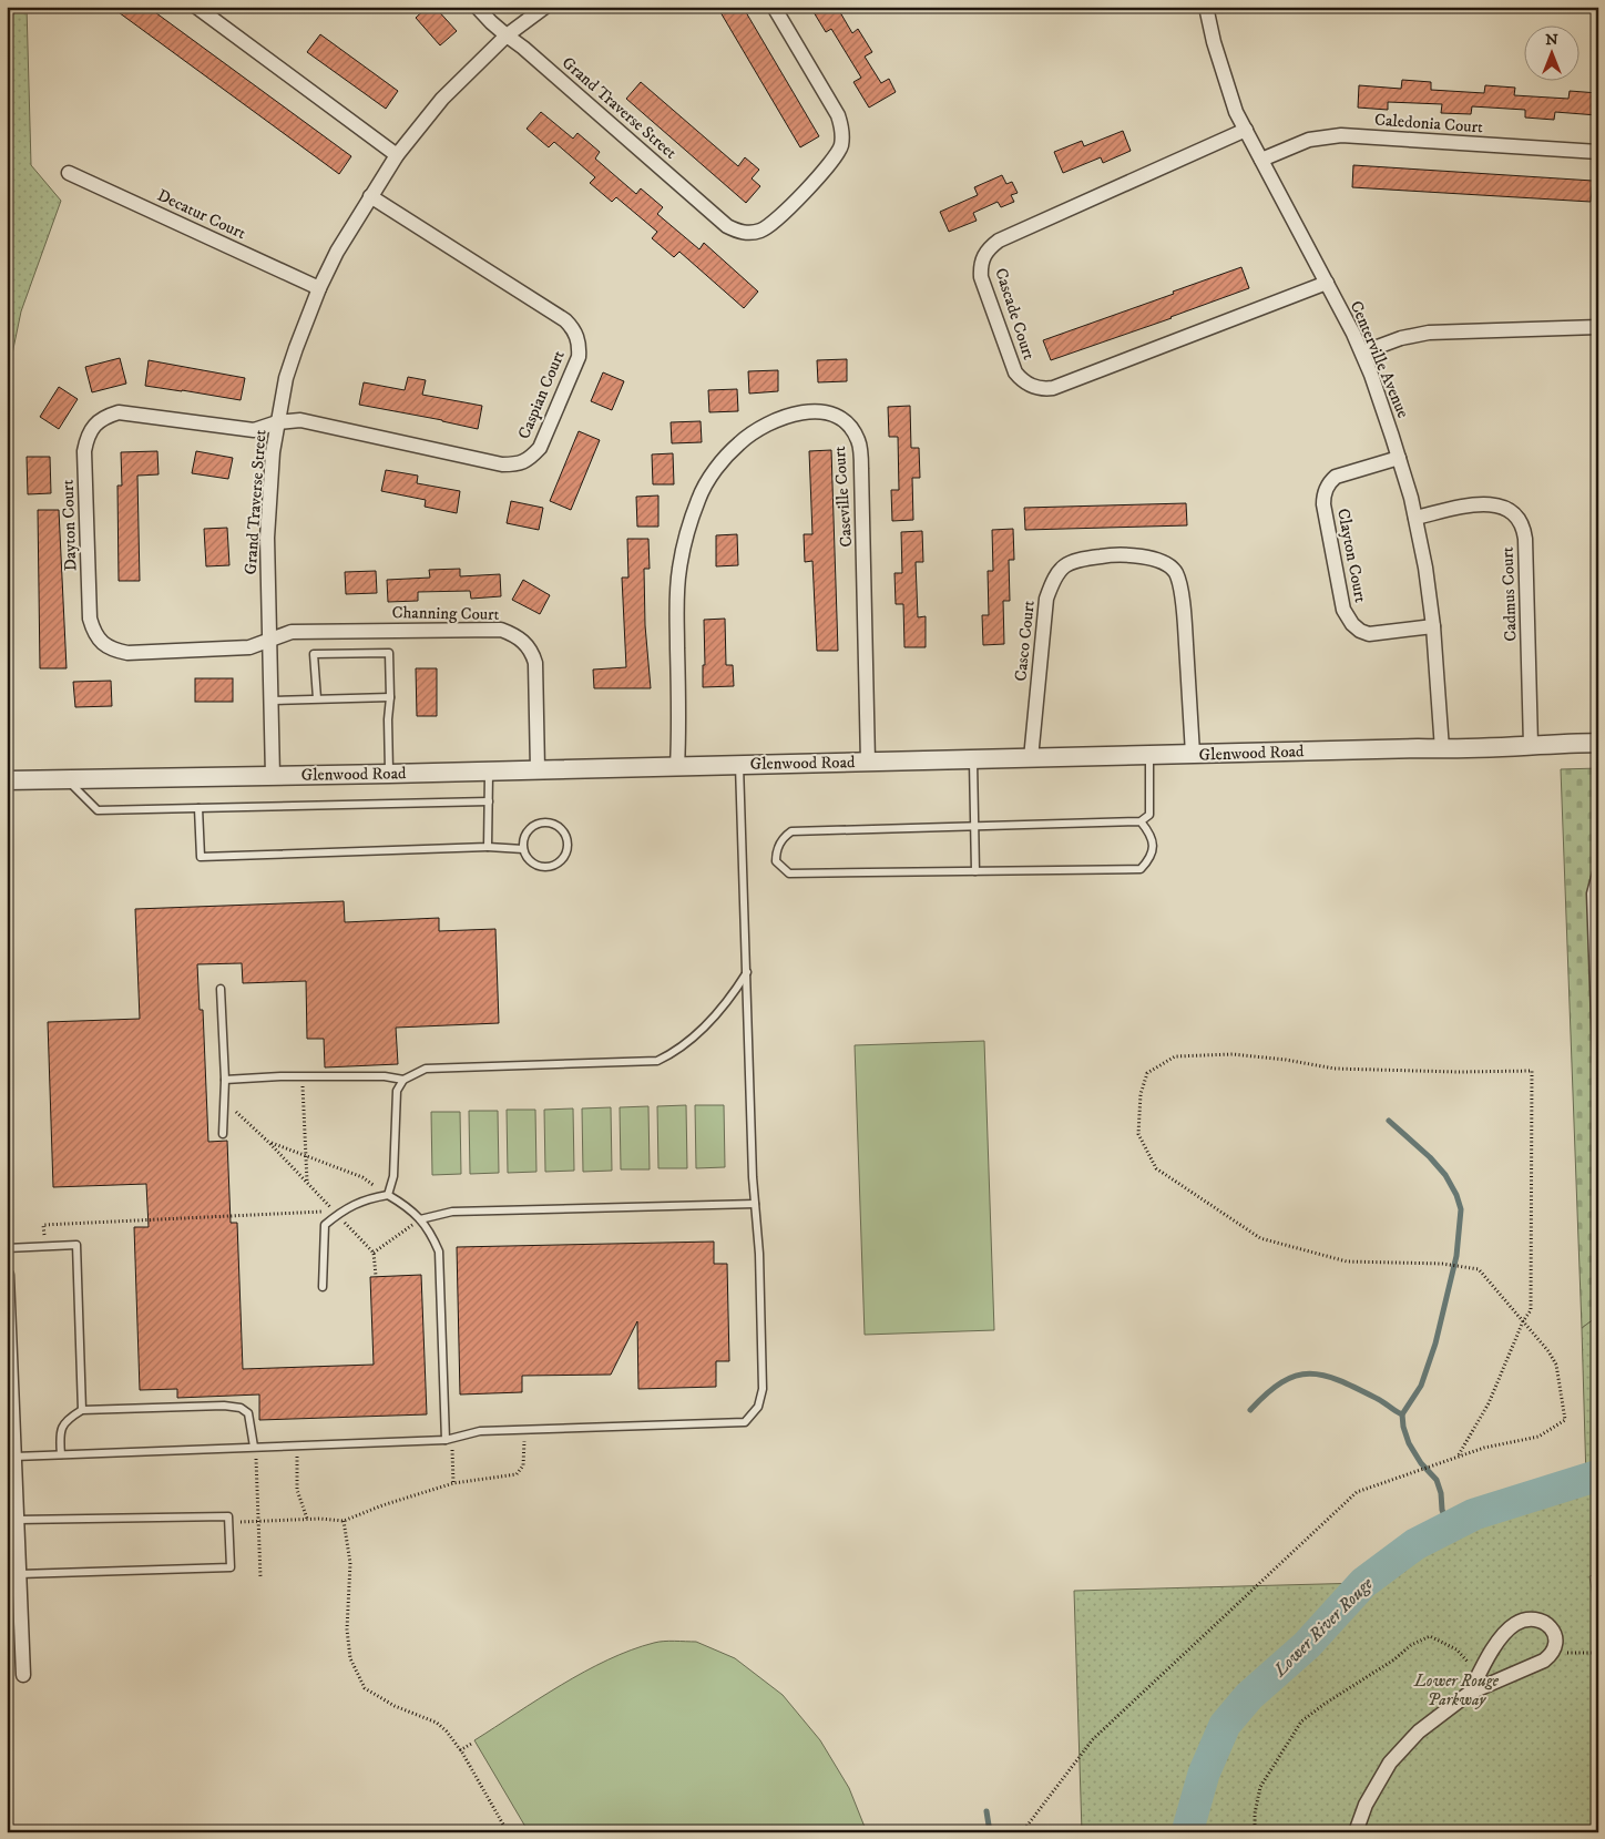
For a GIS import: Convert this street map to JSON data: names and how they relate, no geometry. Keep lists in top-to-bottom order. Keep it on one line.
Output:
{"streets":{"street":["Grand Traverse Street","Caledonia Court","Decatur Court","Cascade Court","Centerville Avenue","Caspian Court","Caseville Court","Dayton Court","Clayton Court","Cadmus Court","Channing Court","Casco Court","Glenwood Road"]},"crossings":[["Grand Traverse Street","Decatur Court"],["Grand Traverse Street","Caspian Court"],["Grand Traverse Street","Dayton Court"],["Grand Traverse Street","Channing Court"],["Grand Traverse Street","Glenwood Road"],["Caledonia Court","Centerville Avenue"],["Cascade Court","Centerville Avenue"],["Centerville Avenue","Clayton Court"],["Centerville Avenue","Cadmus Court"],["Centerville Avenue","Glenwood Road"],["Caspian Court","Dayton Court"],["Caseville Court","Glenwood Road"],["Dayton Court","Channing Court"],["Cadmus Court","Glenwood Road"],["Channing Court","Glenwood Road"],["Casco Court","Glenwood Road"]],"water":["Lower River Rouge"],"parks":["Lower Rouge Parkway"],"north":"top"}
